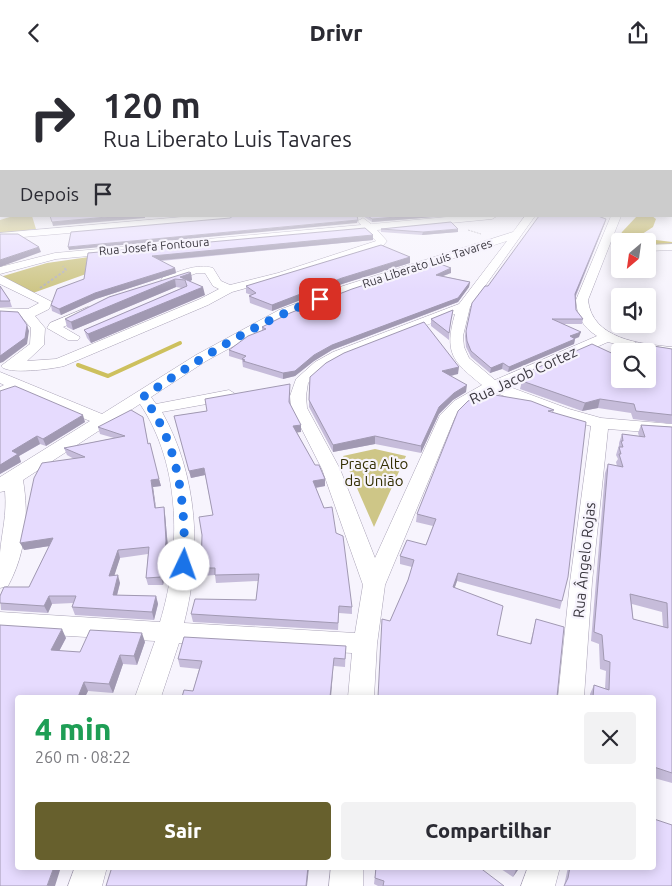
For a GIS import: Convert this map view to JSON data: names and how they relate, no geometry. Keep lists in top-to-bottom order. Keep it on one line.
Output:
{"streets":{"street":["Rua Josefa Fontoura","Rua Liberato Luis Tavares","Rua Jacob Cortez","Rua Ângelo Rojas"]},"parks":["Praça Alto da União"],"north":"bottom left","page":{"header":"Drivr","turn":["120 m","Rua Liberato Luis Tavares"],"then":"Depois","heading":["4 min","260 m · 08:22"],"buttons":["Sair","Compartilhar"]}}
